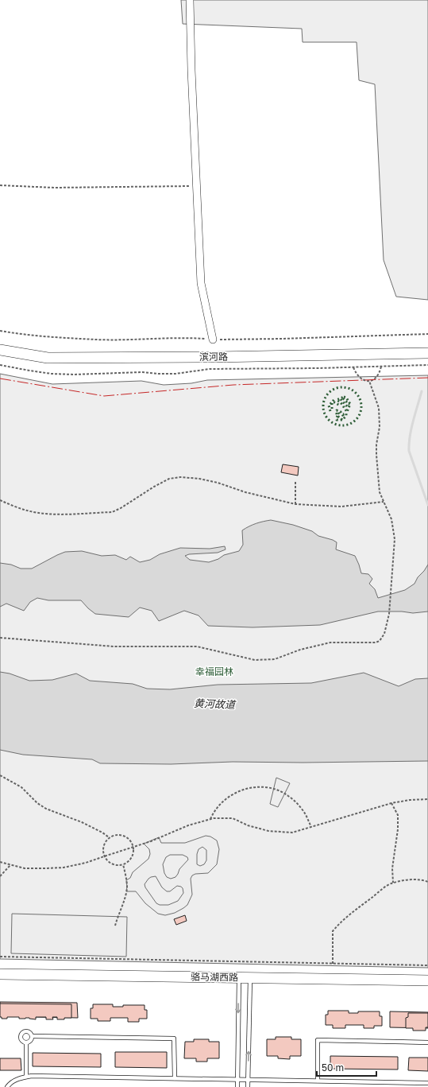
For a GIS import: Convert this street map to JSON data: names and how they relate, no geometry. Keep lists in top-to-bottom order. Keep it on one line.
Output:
{"streets":{"street":["滨河路","骆马湖西路"]},"water":["黄河故道"],"parks":["幸福园林"],"scale_bar":"50 m"}
